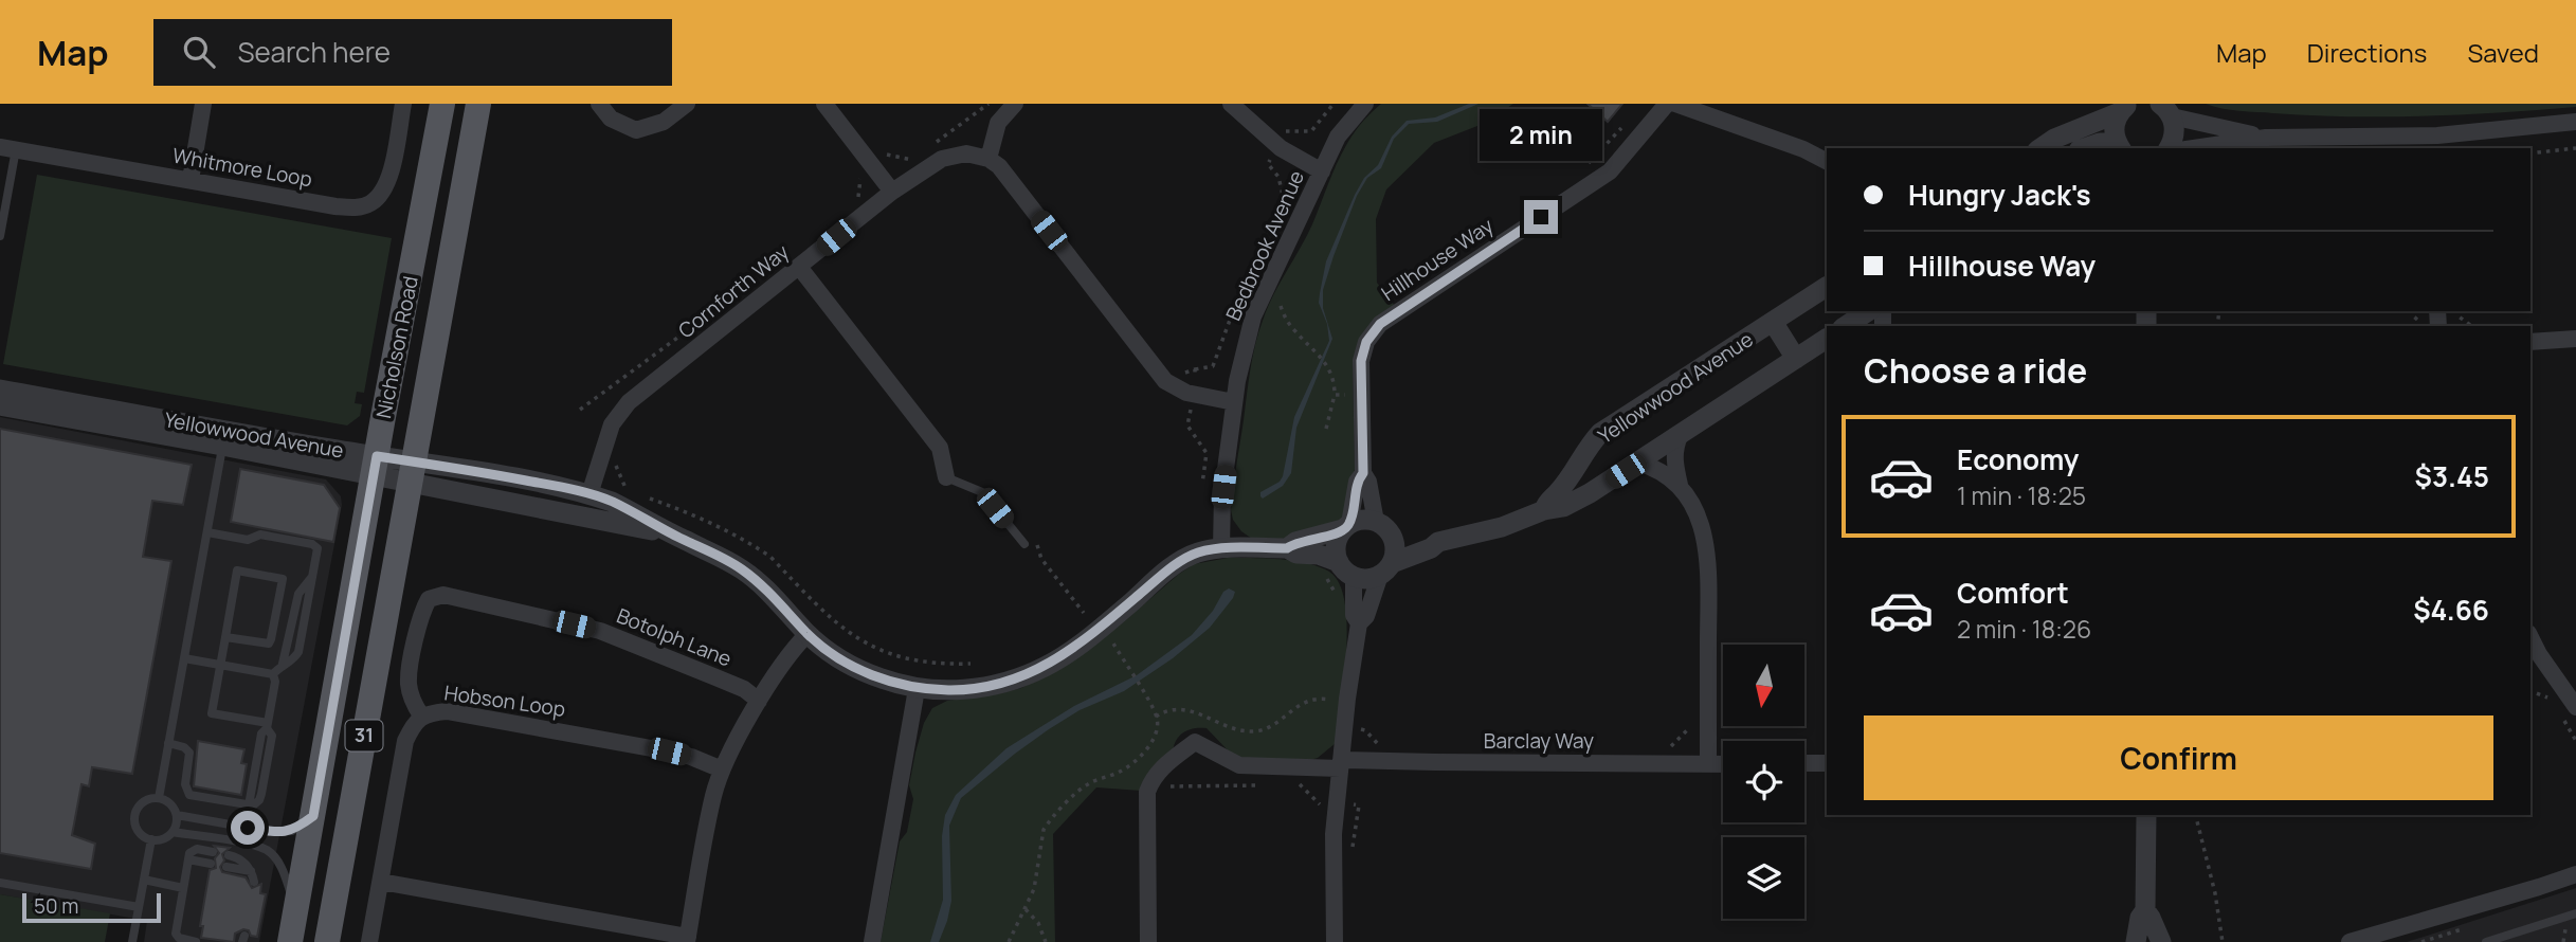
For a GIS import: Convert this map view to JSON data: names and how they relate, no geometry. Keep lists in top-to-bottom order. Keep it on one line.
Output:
{"streets":{"main road":["Nicholson Road","31"],"street":["Whitmore Loop","Bedbrook Avenue","Hillhouse Way","Cornforth Way","Yellowwood Avenue","Botolph Lane","Hobson Loop","Barclay Way"]},"crossings":[["Bedbrook Avenue","Yellowwood Avenue"],["Hillhouse Way","Yellowwood Avenue"],["Cornforth Way","Yellowwood Avenue"],["Nicholson Road","Yellowwood Avenue"],["Botolph Lane","Hobson Loop"]],"scale_bar":"50 m","north":"bottom","page":{"header":"Map","search":"Search here","nav":["Map","Directions","Saved"],"bubble":"2 min","banner":["Hungry Jack's","Hillhouse Way"],"heading":"Choose a ride","list":[{"name":"Economy","note":"1 min · 18:25","value":"$3.45"},{"name":"Comfort","note":"2 min · 18:26","value":"$4.66"}],"buttons":"Confirm","scale":"50 m"}}
